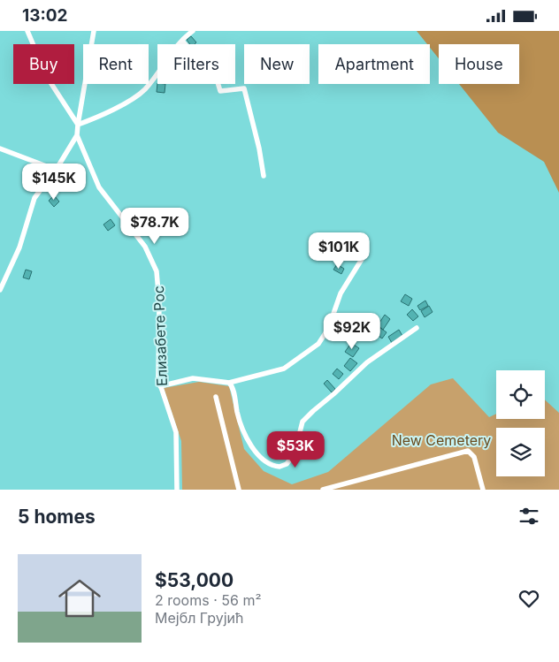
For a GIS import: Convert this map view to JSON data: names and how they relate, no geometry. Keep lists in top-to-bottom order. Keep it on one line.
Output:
{"streets":{"street":["Елизабете Рос"]},"parks":["New Cemetery"],"page":{"status":"13:02","chip":["Buy","Rent","Filters","New","Apartment","House"],"price":["$145K","$78.7K","$101K","$92K","$53K"],"heading":"5 homes","list":[{"name":"$53,000","note":"2 rooms · 56 m² · Мејбл Грујић"}]}}
